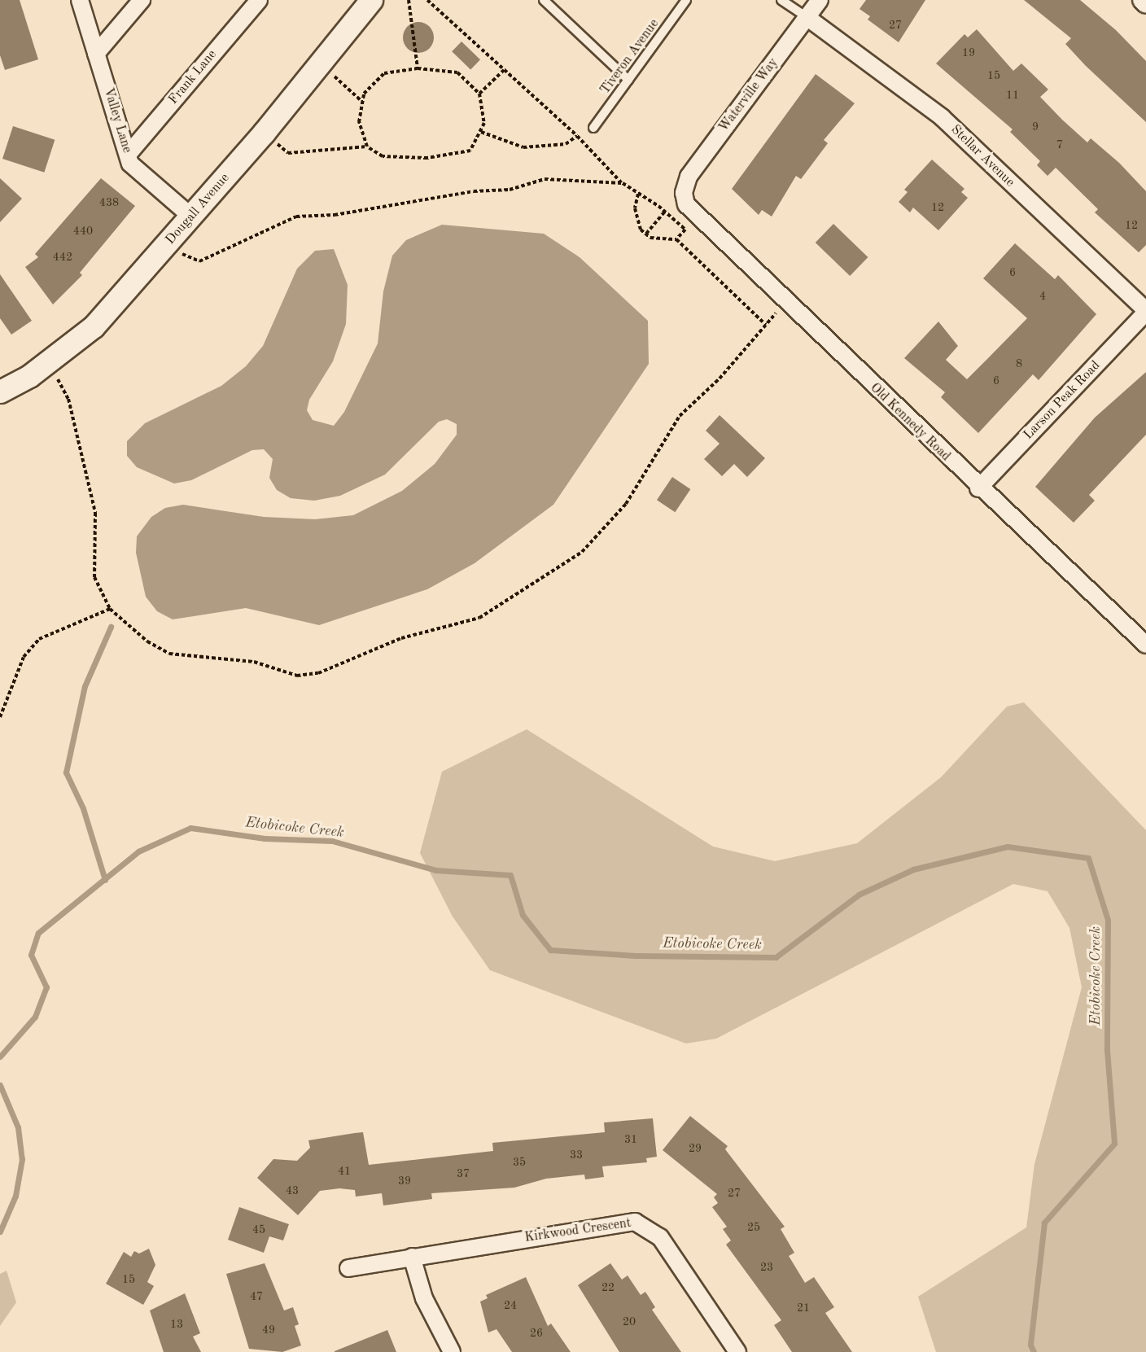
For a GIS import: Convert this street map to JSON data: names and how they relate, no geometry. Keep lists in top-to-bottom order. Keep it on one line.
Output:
{"streets":{"street":["Frank Lane","Waterville Way","Valley Lane","Stellar Avenue","Dougall Avenue","Larson Peak Road","Old Kennedy Road","Kirkwood Crescent"],"lane":["Tiveron Avenue"]},"crossings":[["Frank Lane","Valley Lane"],["Waterville Way","Stellar Avenue"],["Waterville Way","Old Kennedy Road"],["Valley Lane","Dougall Avenue"],["Stellar Avenue","Larson Peak Road"],["Larson Peak Road","Old Kennedy Road"]],"water":["Etobicoke Creek"],"house_numbers":["27","19","15","11","9","7","438","12","12","440","442","6","4","8","6","31","29","33","35","41","37","39","43","27","25","45","23","15","22","47","24","21","20","13","49","26"]}
